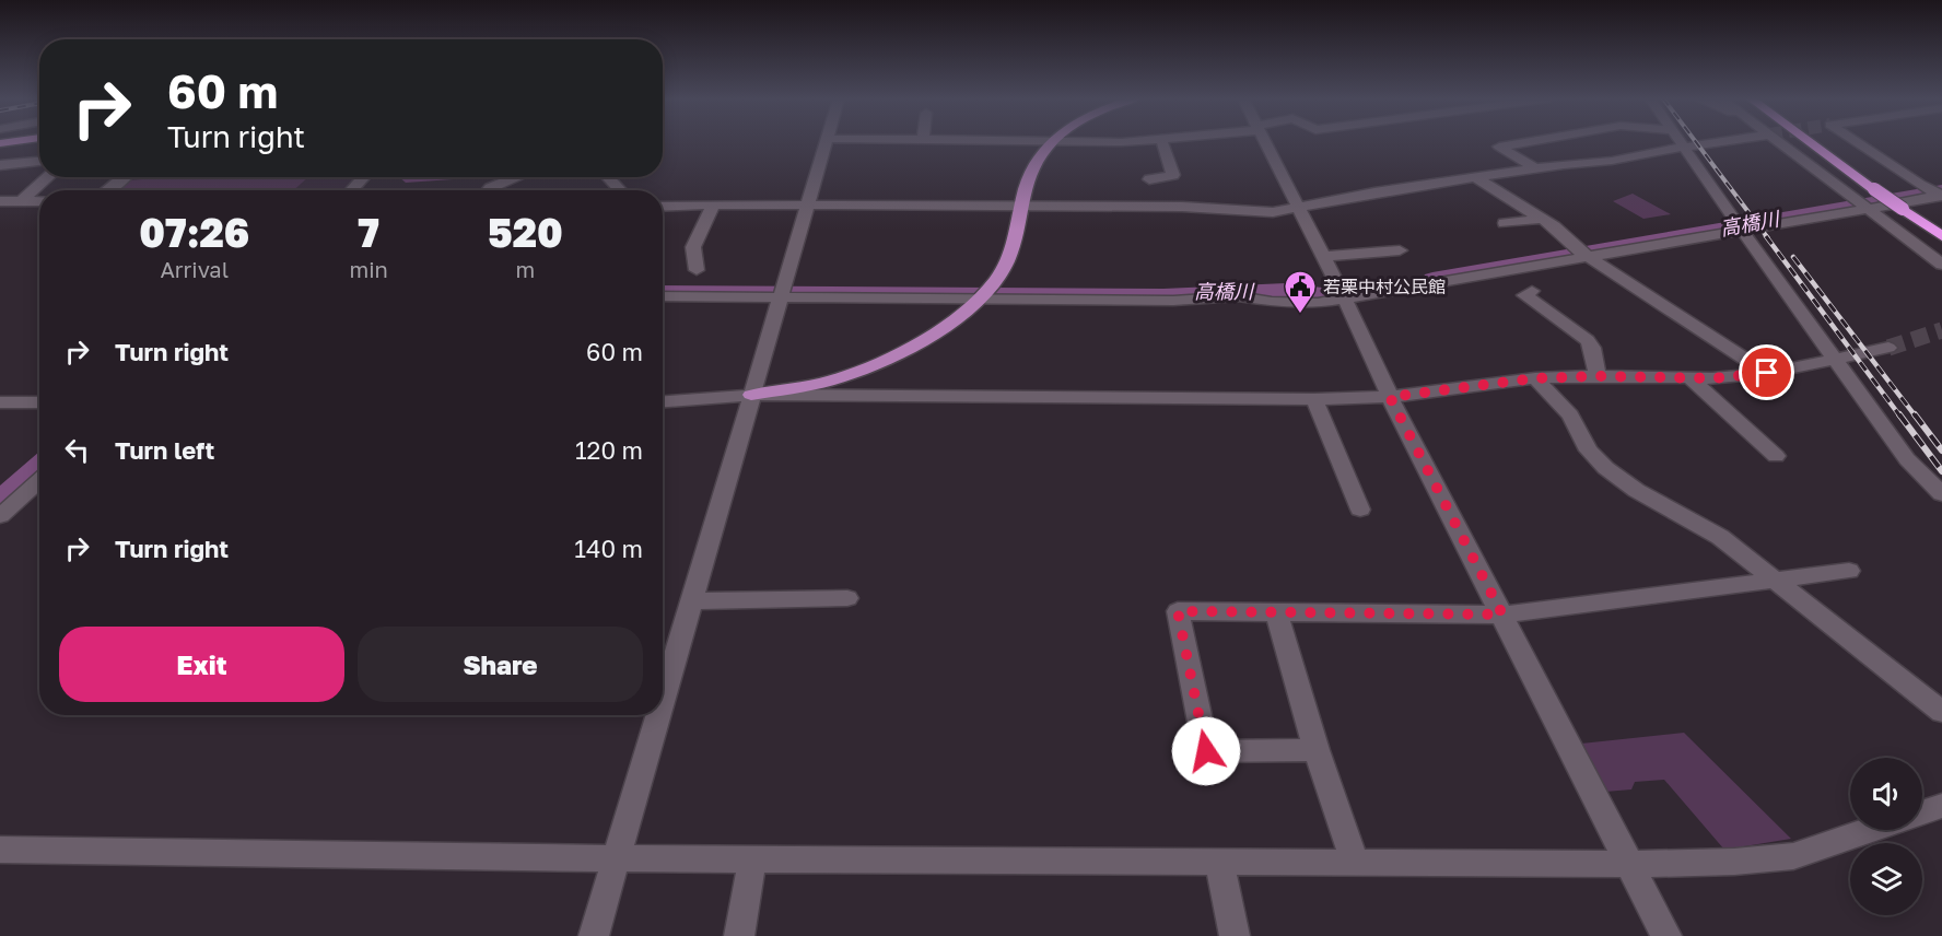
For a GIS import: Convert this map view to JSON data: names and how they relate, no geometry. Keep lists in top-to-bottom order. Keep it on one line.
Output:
{"water":["高橋川"],"places":{"public building":["若栗中村公民館"]},"page":{"turn":["60 m","Turn right"],"eta":["07:26","Arrival","7","min","520","m"],"list":[{"name":"Turn right","value":"60 m"},{"name":"Turn left","value":"120 m"},{"name":"Turn right","value":"140 m"}],"buttons":["Exit","Share"]}}
